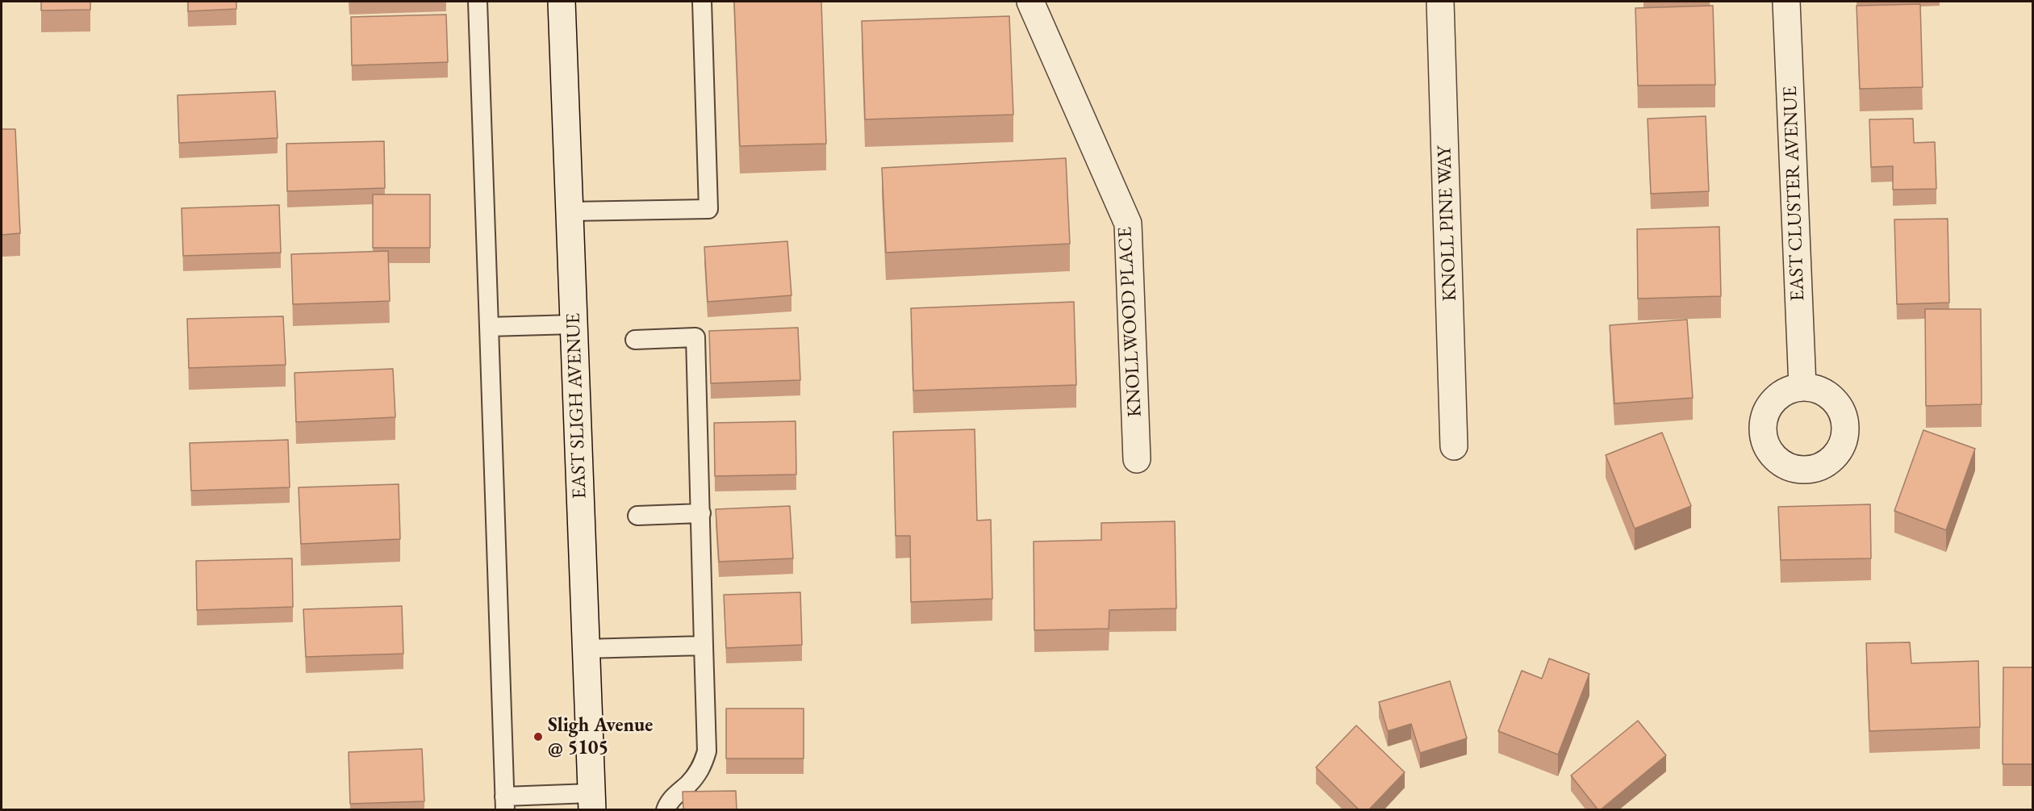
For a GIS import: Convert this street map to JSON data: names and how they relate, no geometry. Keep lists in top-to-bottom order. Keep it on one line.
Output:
{"streets":{"street":["EAST CLUSTER AVENUE","KNOLL PINE WAY","KNOLLWOOD PLACE","EAST SLIGH AVENUE"]},"places":["Sligh Avenue @ 5105"]}
